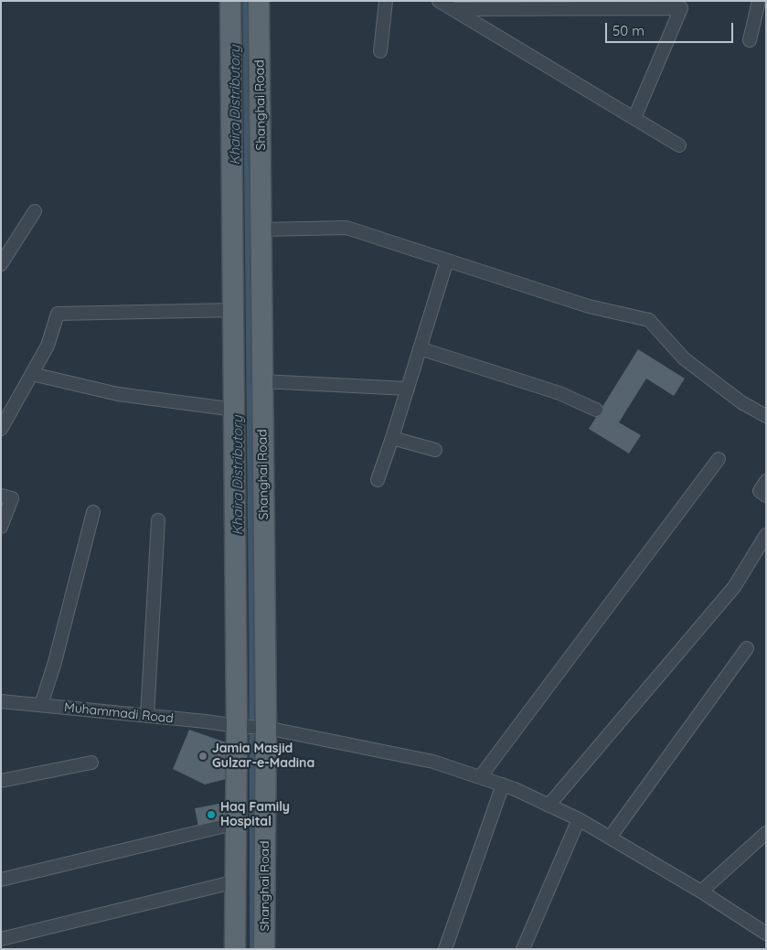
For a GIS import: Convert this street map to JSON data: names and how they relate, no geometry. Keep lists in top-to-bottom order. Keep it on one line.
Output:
{"streets":{"main road":["Shanghai Road"],"street":["Muhammadi Road"]},"crossings":[["Shanghai Road","Muhammadi Road"]],"water":["Khaira Distributory"],"places":["Jamia Masjid Gulzar-e-Madina","Haq Family Hospital"],"scale_bar":"50 m"}
